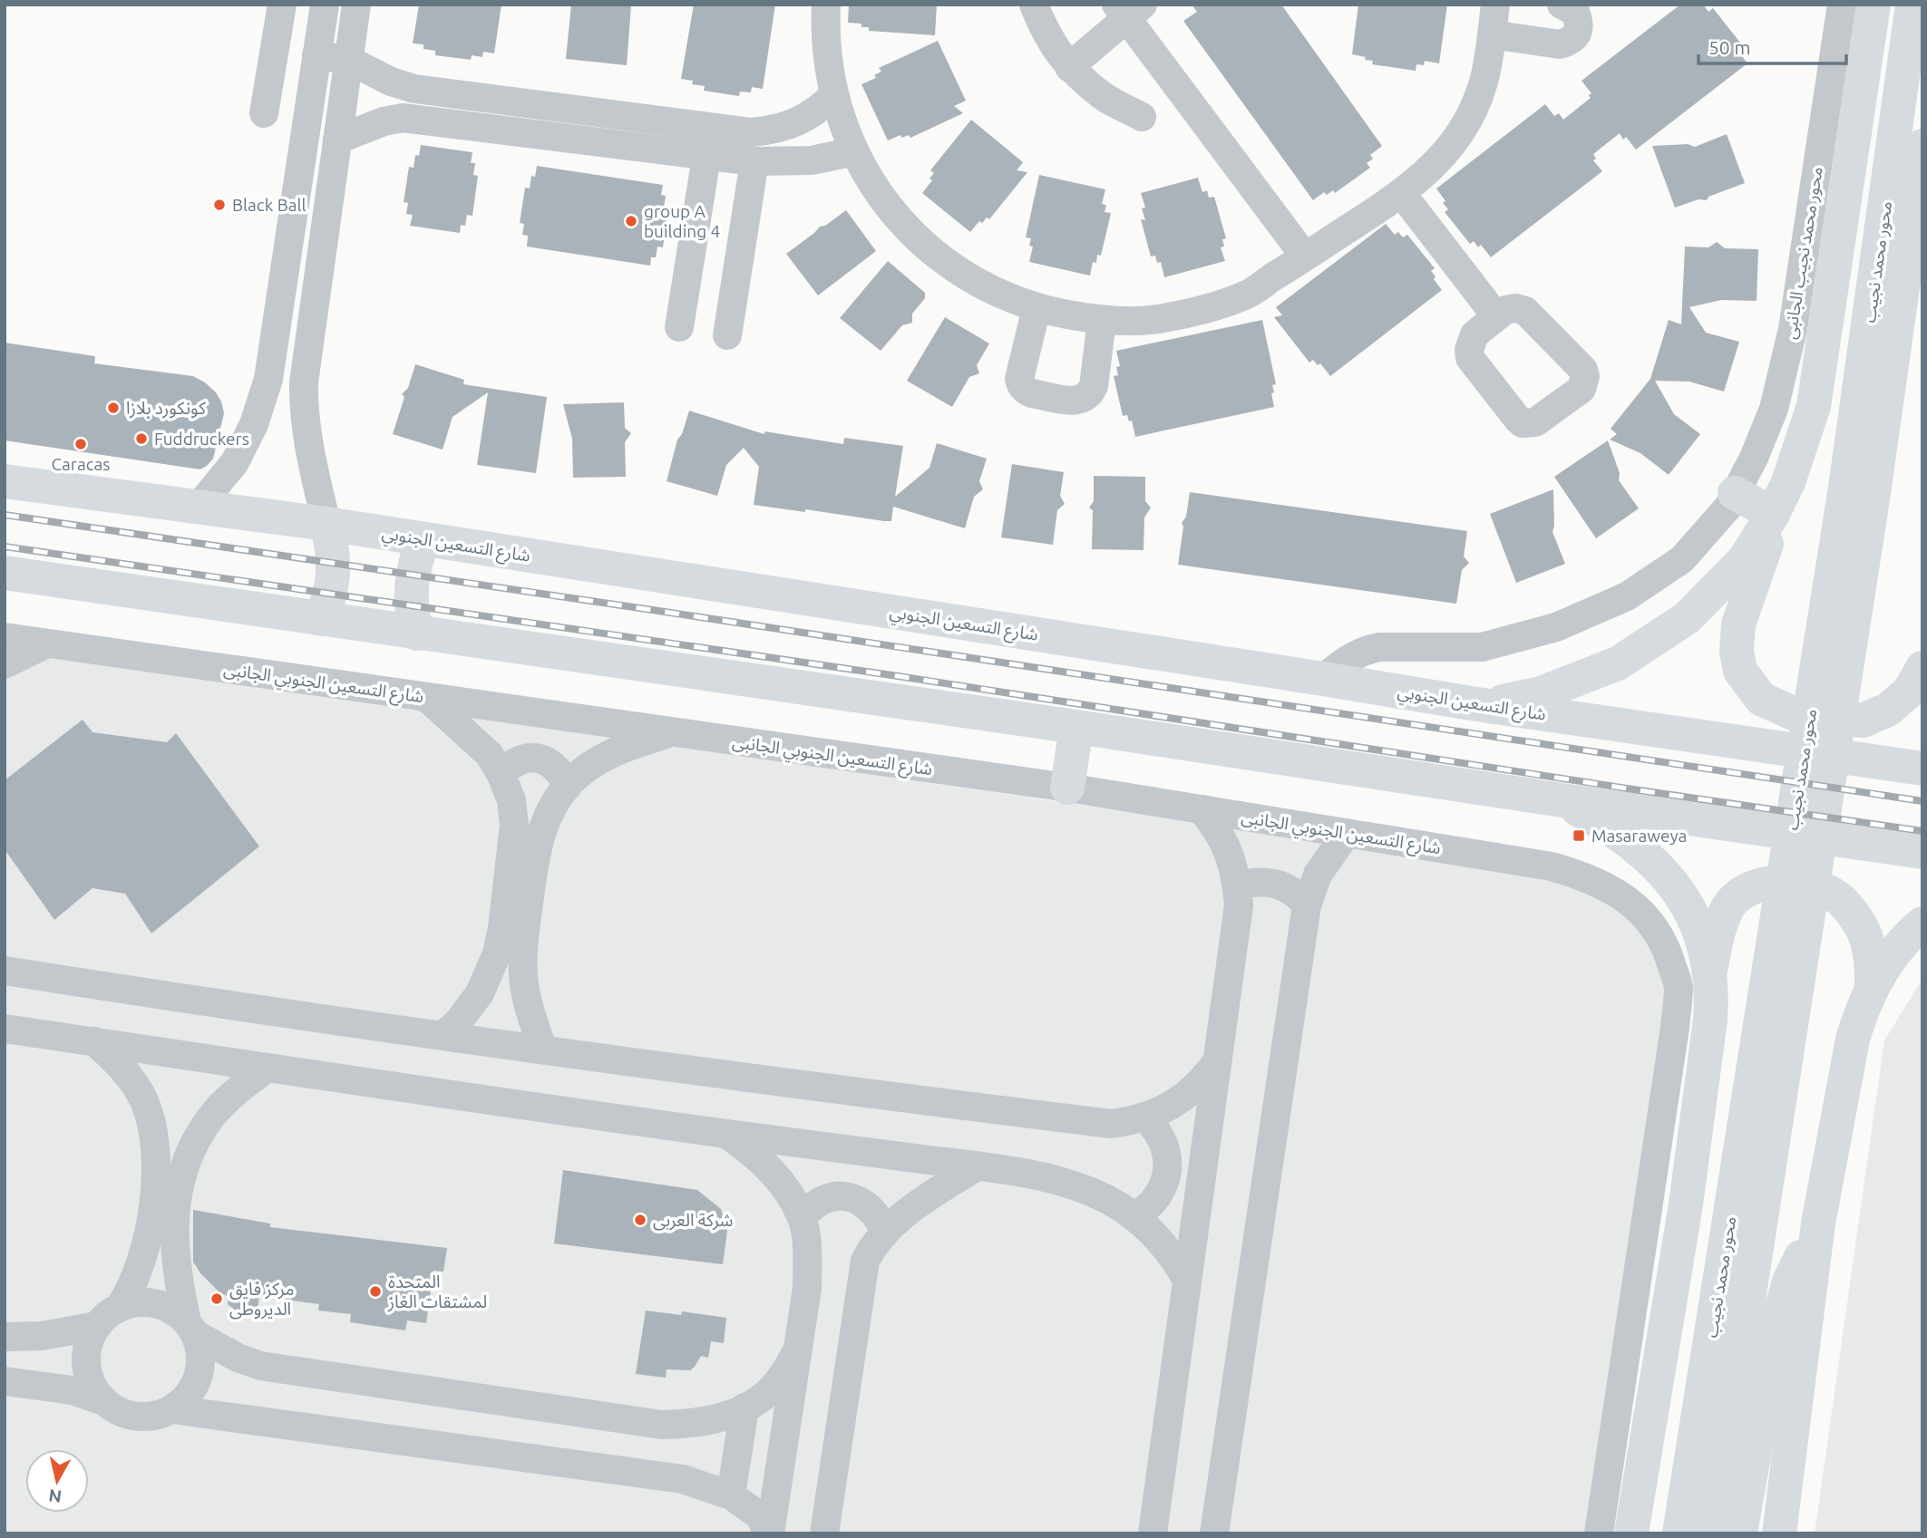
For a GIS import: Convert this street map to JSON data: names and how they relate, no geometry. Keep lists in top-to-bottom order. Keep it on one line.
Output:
{"streets":{"main road":["محور محمد نجيب","شارع التسعين الجنوبي"],"street":["محور محمد نجيب الجانبى","شارع التسعين الجنوبي الجانبى"]},"places":{"other":["Black Ball","group A building 4","كونكورد بلازا","Fuddruckers","Caracas","شركة العربى","المتحدة لمشتقات الغاز","مركز فايق الديروطى"],"transit":["Masaraweya"]},"scale_bar":"50 m","north":"bottom"}
